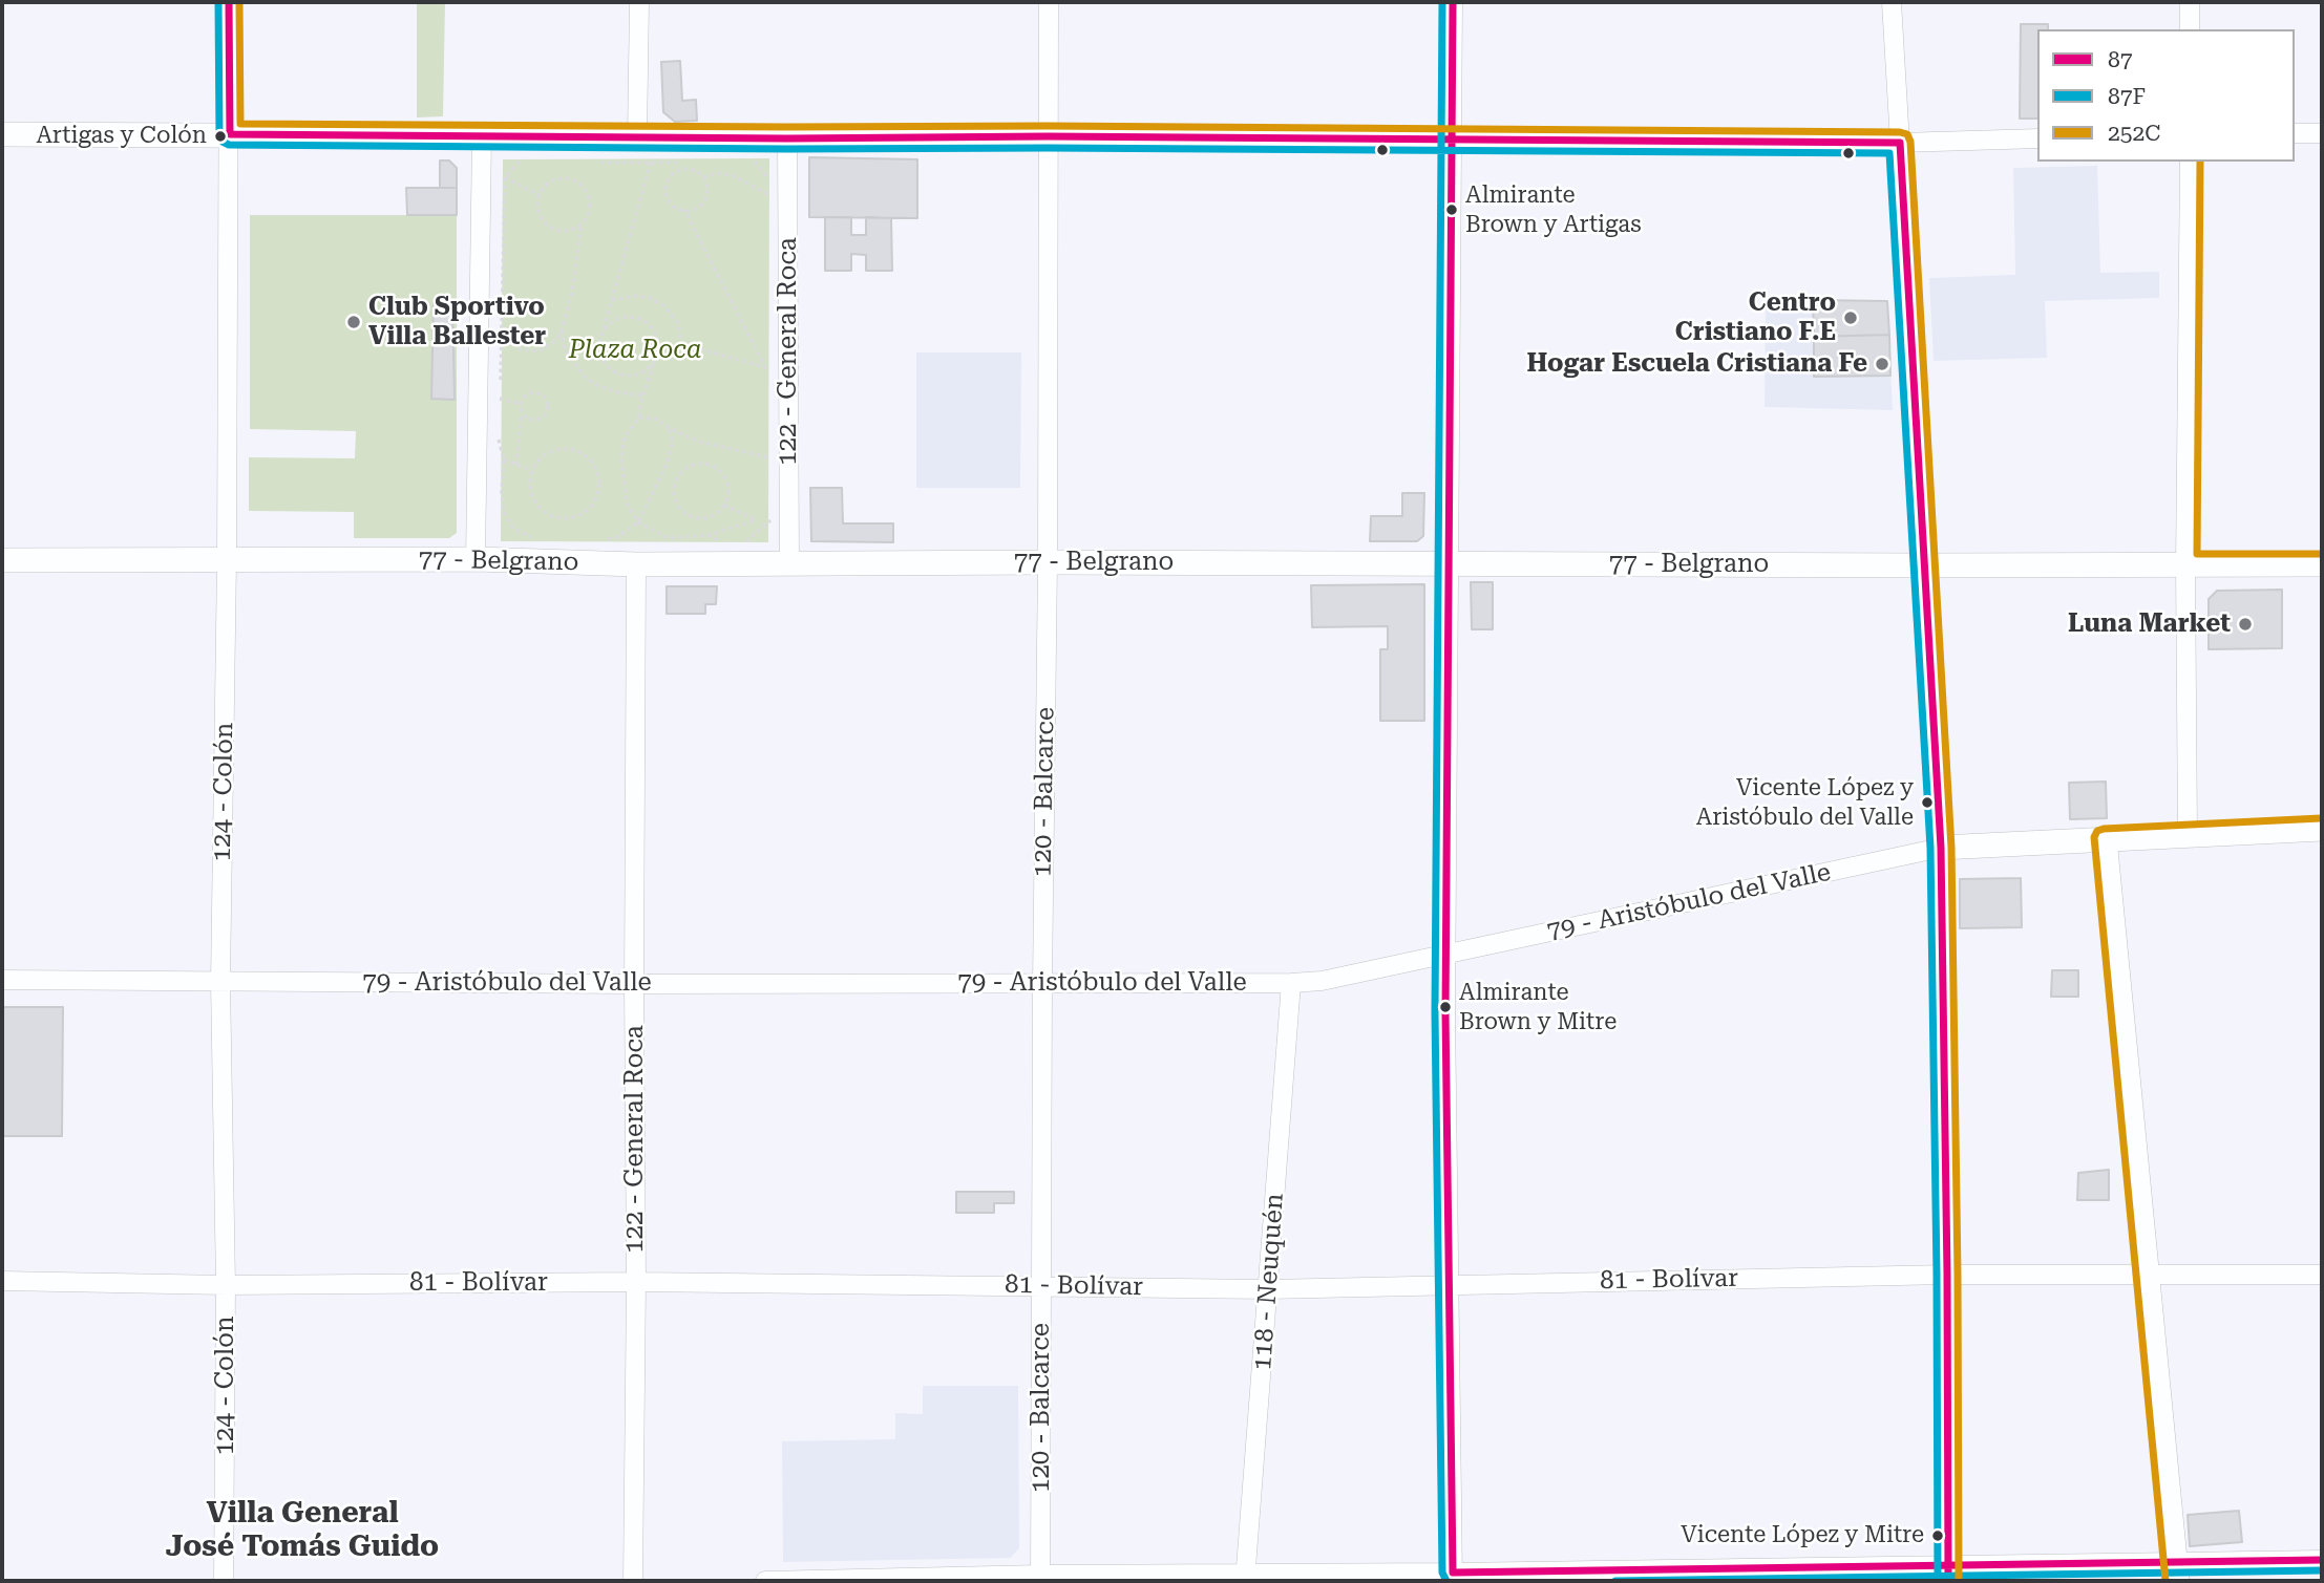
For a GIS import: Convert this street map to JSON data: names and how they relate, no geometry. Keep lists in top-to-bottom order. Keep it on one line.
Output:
{"streets":{"street":["122 - General Roca","77 - Belgrano","124 - Colón","120 - Balcarce","79 - Aristóbulo del Valle","81 - Bolívar","118 - Neuquén"]},"crossings":[["122 - General Roca","77 - Belgrano"],["122 - General Roca","79 - Aristóbulo del Valle"],["122 - General Roca","81 - Bolívar"],["77 - Belgrano","124 - Colón"],["77 - Belgrano","120 - Balcarce"],["124 - Colón","79 - Aristóbulo del Valle"],["124 - Colón","81 - Bolívar"],["120 - Balcarce","79 - Aristóbulo del Valle"],["120 - Balcarce","81 - Bolívar"],["79 - Aristóbulo del Valle","118 - Neuquén"],["81 - Bolívar","118 - Neuquén"]],"districts":["Villa General José Tomás Guido"],"parks":["Plaza Roca"],"places":["Artigas y Colón","Almirante Brown y Artigas","Centro Cristiano F.E","Club Sportivo Villa Ballester","Hogar Escuela Cristiana Fe","Luna Market","Vicente López y Aristóbulo del Valle","Almirante Brown y Mitre","Vicente López y Mitre"],"lines":["transit line 87","transit line 87F","transit line 252C"],"legend":["87","87F","252C"]}
